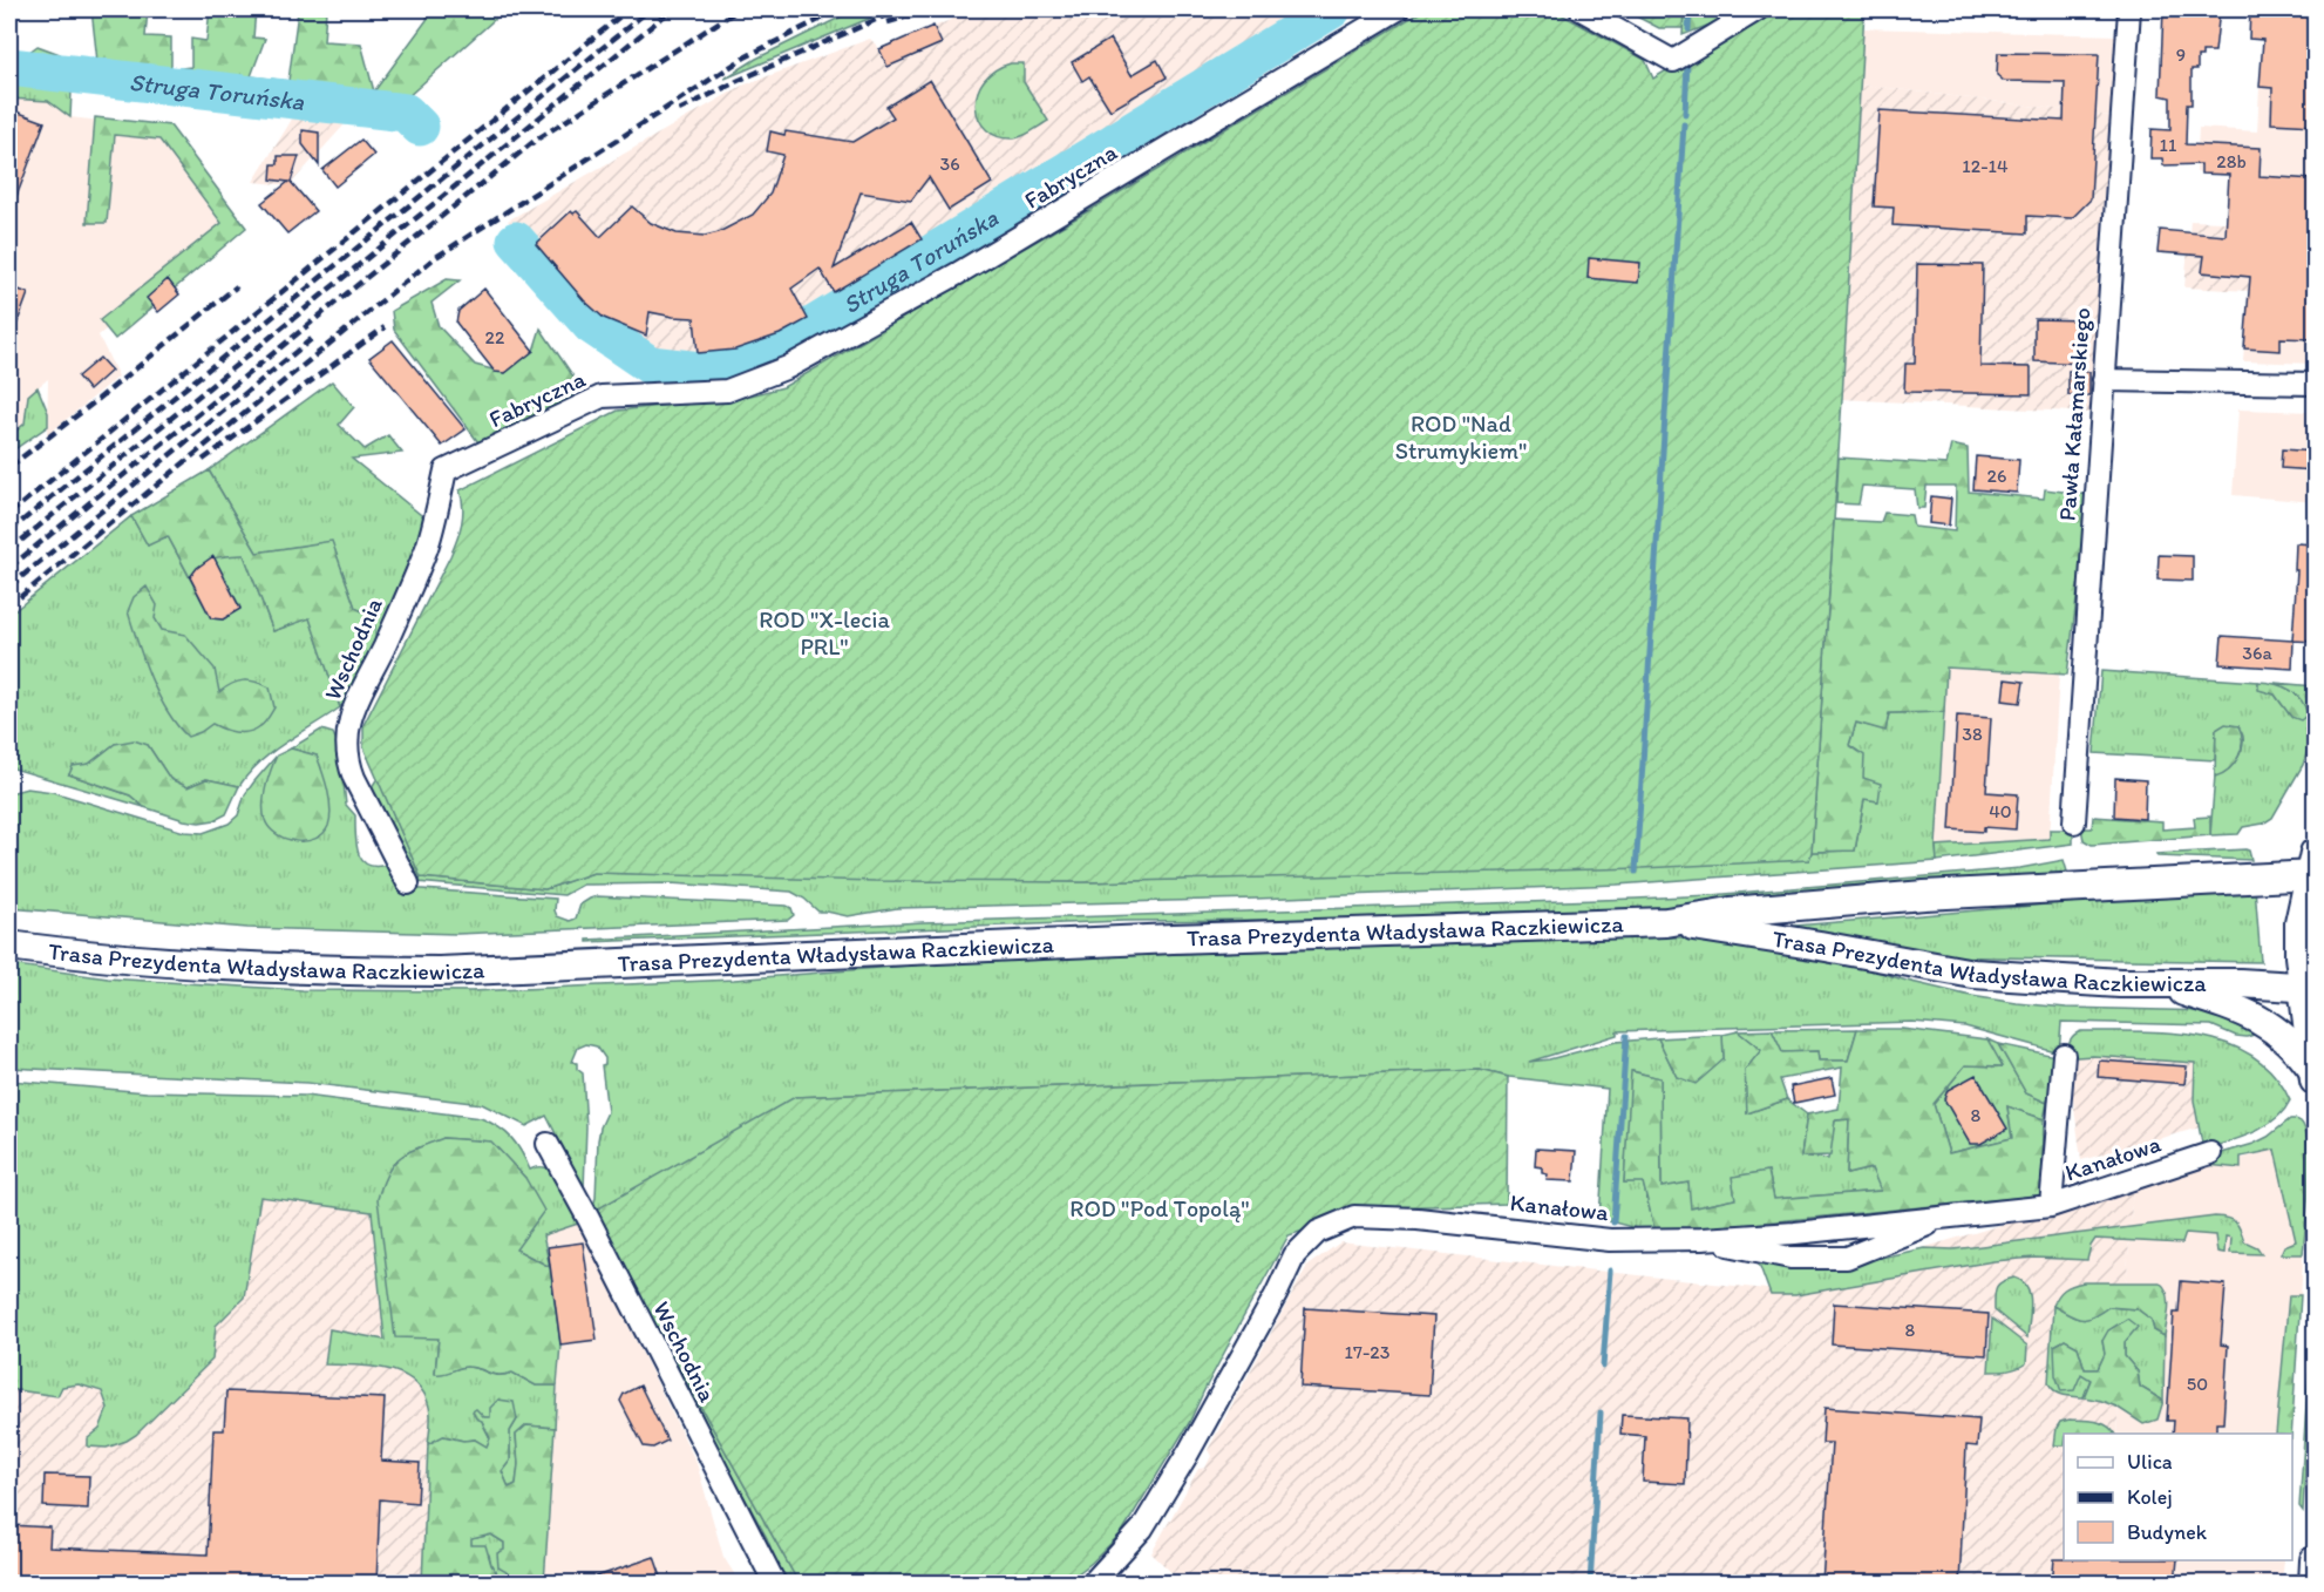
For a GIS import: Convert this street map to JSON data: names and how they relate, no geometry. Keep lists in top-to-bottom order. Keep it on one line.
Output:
{"streets":{"main road":["Trasa Prezydenta Władysława Raczkiewicza"],"street":["Fabryczna","Pawła Kałamarskiego","Wschodnia","Kanałowa"]},"crossings":[["Fabryczna","Wschodnia"]],"water":["Struga Toruńska"],"parks":["ROD \"Nad Strumykiem\"","ROD \"X-lecia PRL\"","ROD \"Pod Topolą\""],"house_numbers":["9","11","28b","36","12-14","22","26","36a","38","40","8","8","17-23","50"],"legend":["Ulica","Kolej","Budynek"]}
